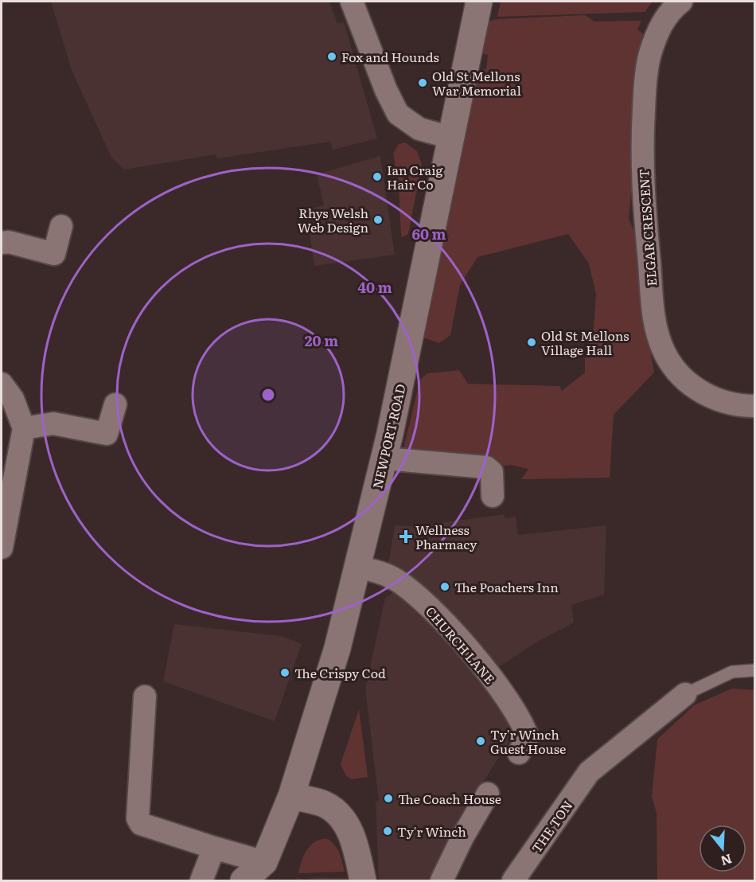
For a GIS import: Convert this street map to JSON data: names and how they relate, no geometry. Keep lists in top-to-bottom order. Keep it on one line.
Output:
{"streets":{"main road":["NEWPORT ROAD"],"street":["ELGAR CRESCENT","CHURCH LANE","THE TON"]},"crossings":[["NEWPORT ROAD","CHURCH LANE"]],"places":{"other":["Fox and Hounds","Old St Mellons War Memorial","Ian Craig Hair Co","Rhys Welsh Web Design","Old St Mellons Village Hall","The Poachers Inn","The Crispy Cod","Ty'r Winch Guest House","The Coach House","Ty'r Winch"],"health":["Wellness Pharmacy"]},"north":"bottom","rings":["60 m","40 m","20 m"]}
